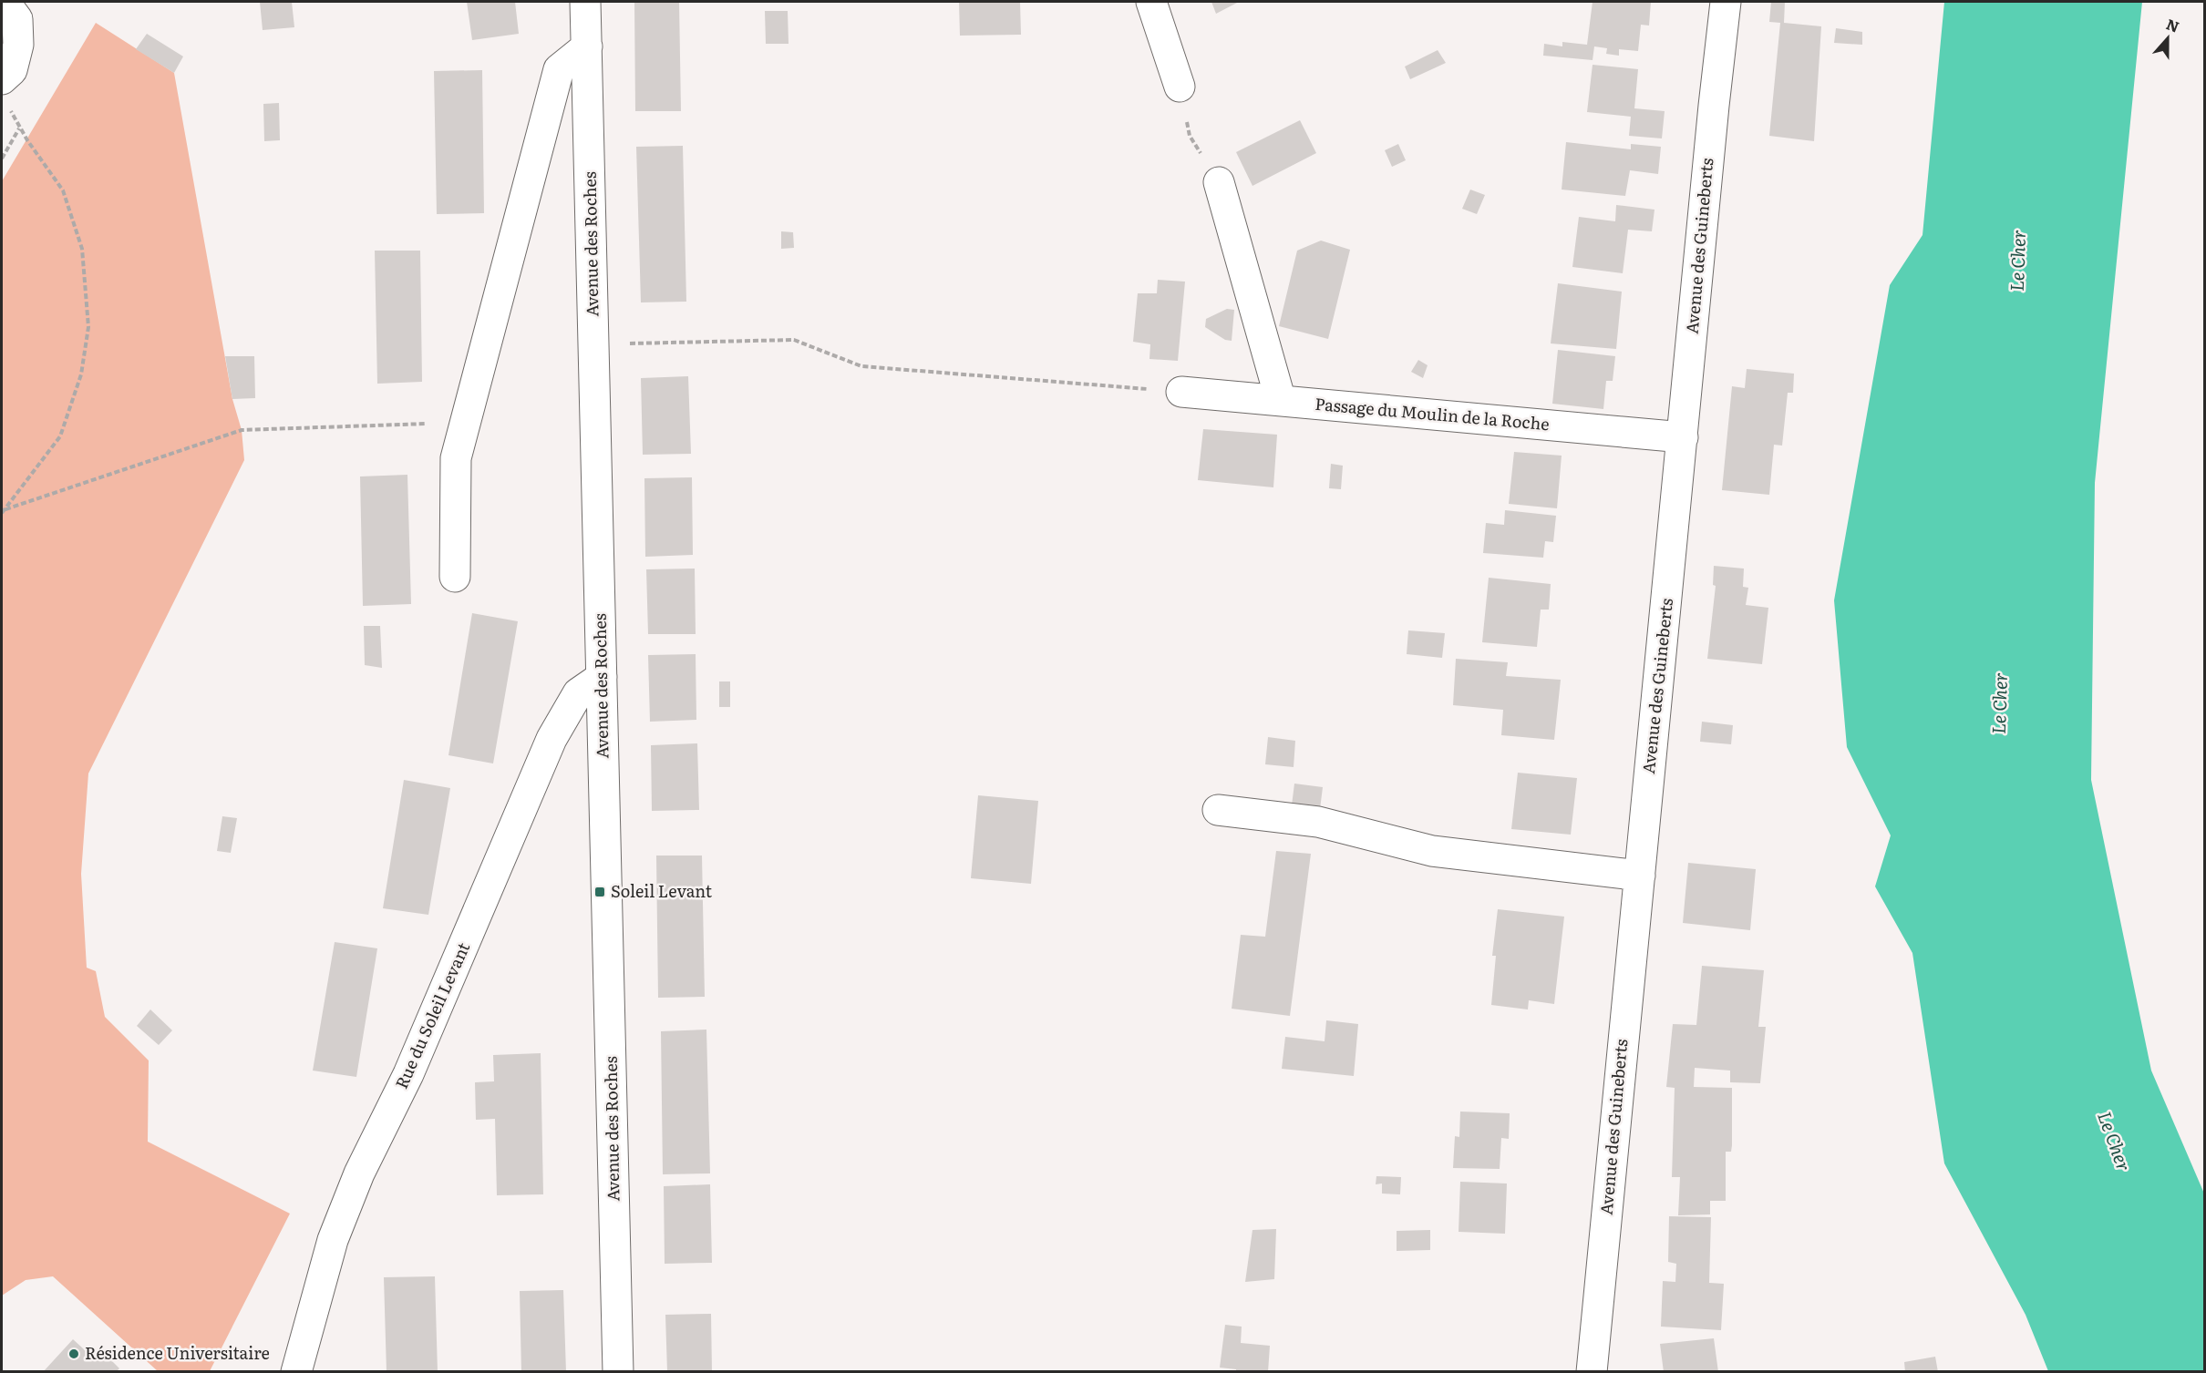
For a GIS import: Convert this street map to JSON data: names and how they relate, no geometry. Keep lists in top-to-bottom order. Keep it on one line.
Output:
{"streets":{"street":["Avenue des Roches","Avenue des Guineberts","Passage du Moulin de la Roche","Rue du Soleil Levant"]},"crossings":[["Avenue des Roches","Rue du Soleil Levant"],["Avenue des Guineberts","Passage du Moulin de la Roche"]],"water":["Le Cher"],"places":{"transit":["Soleil Levant"],"other":["Résidence Universitaire"]},"north":"top"}
